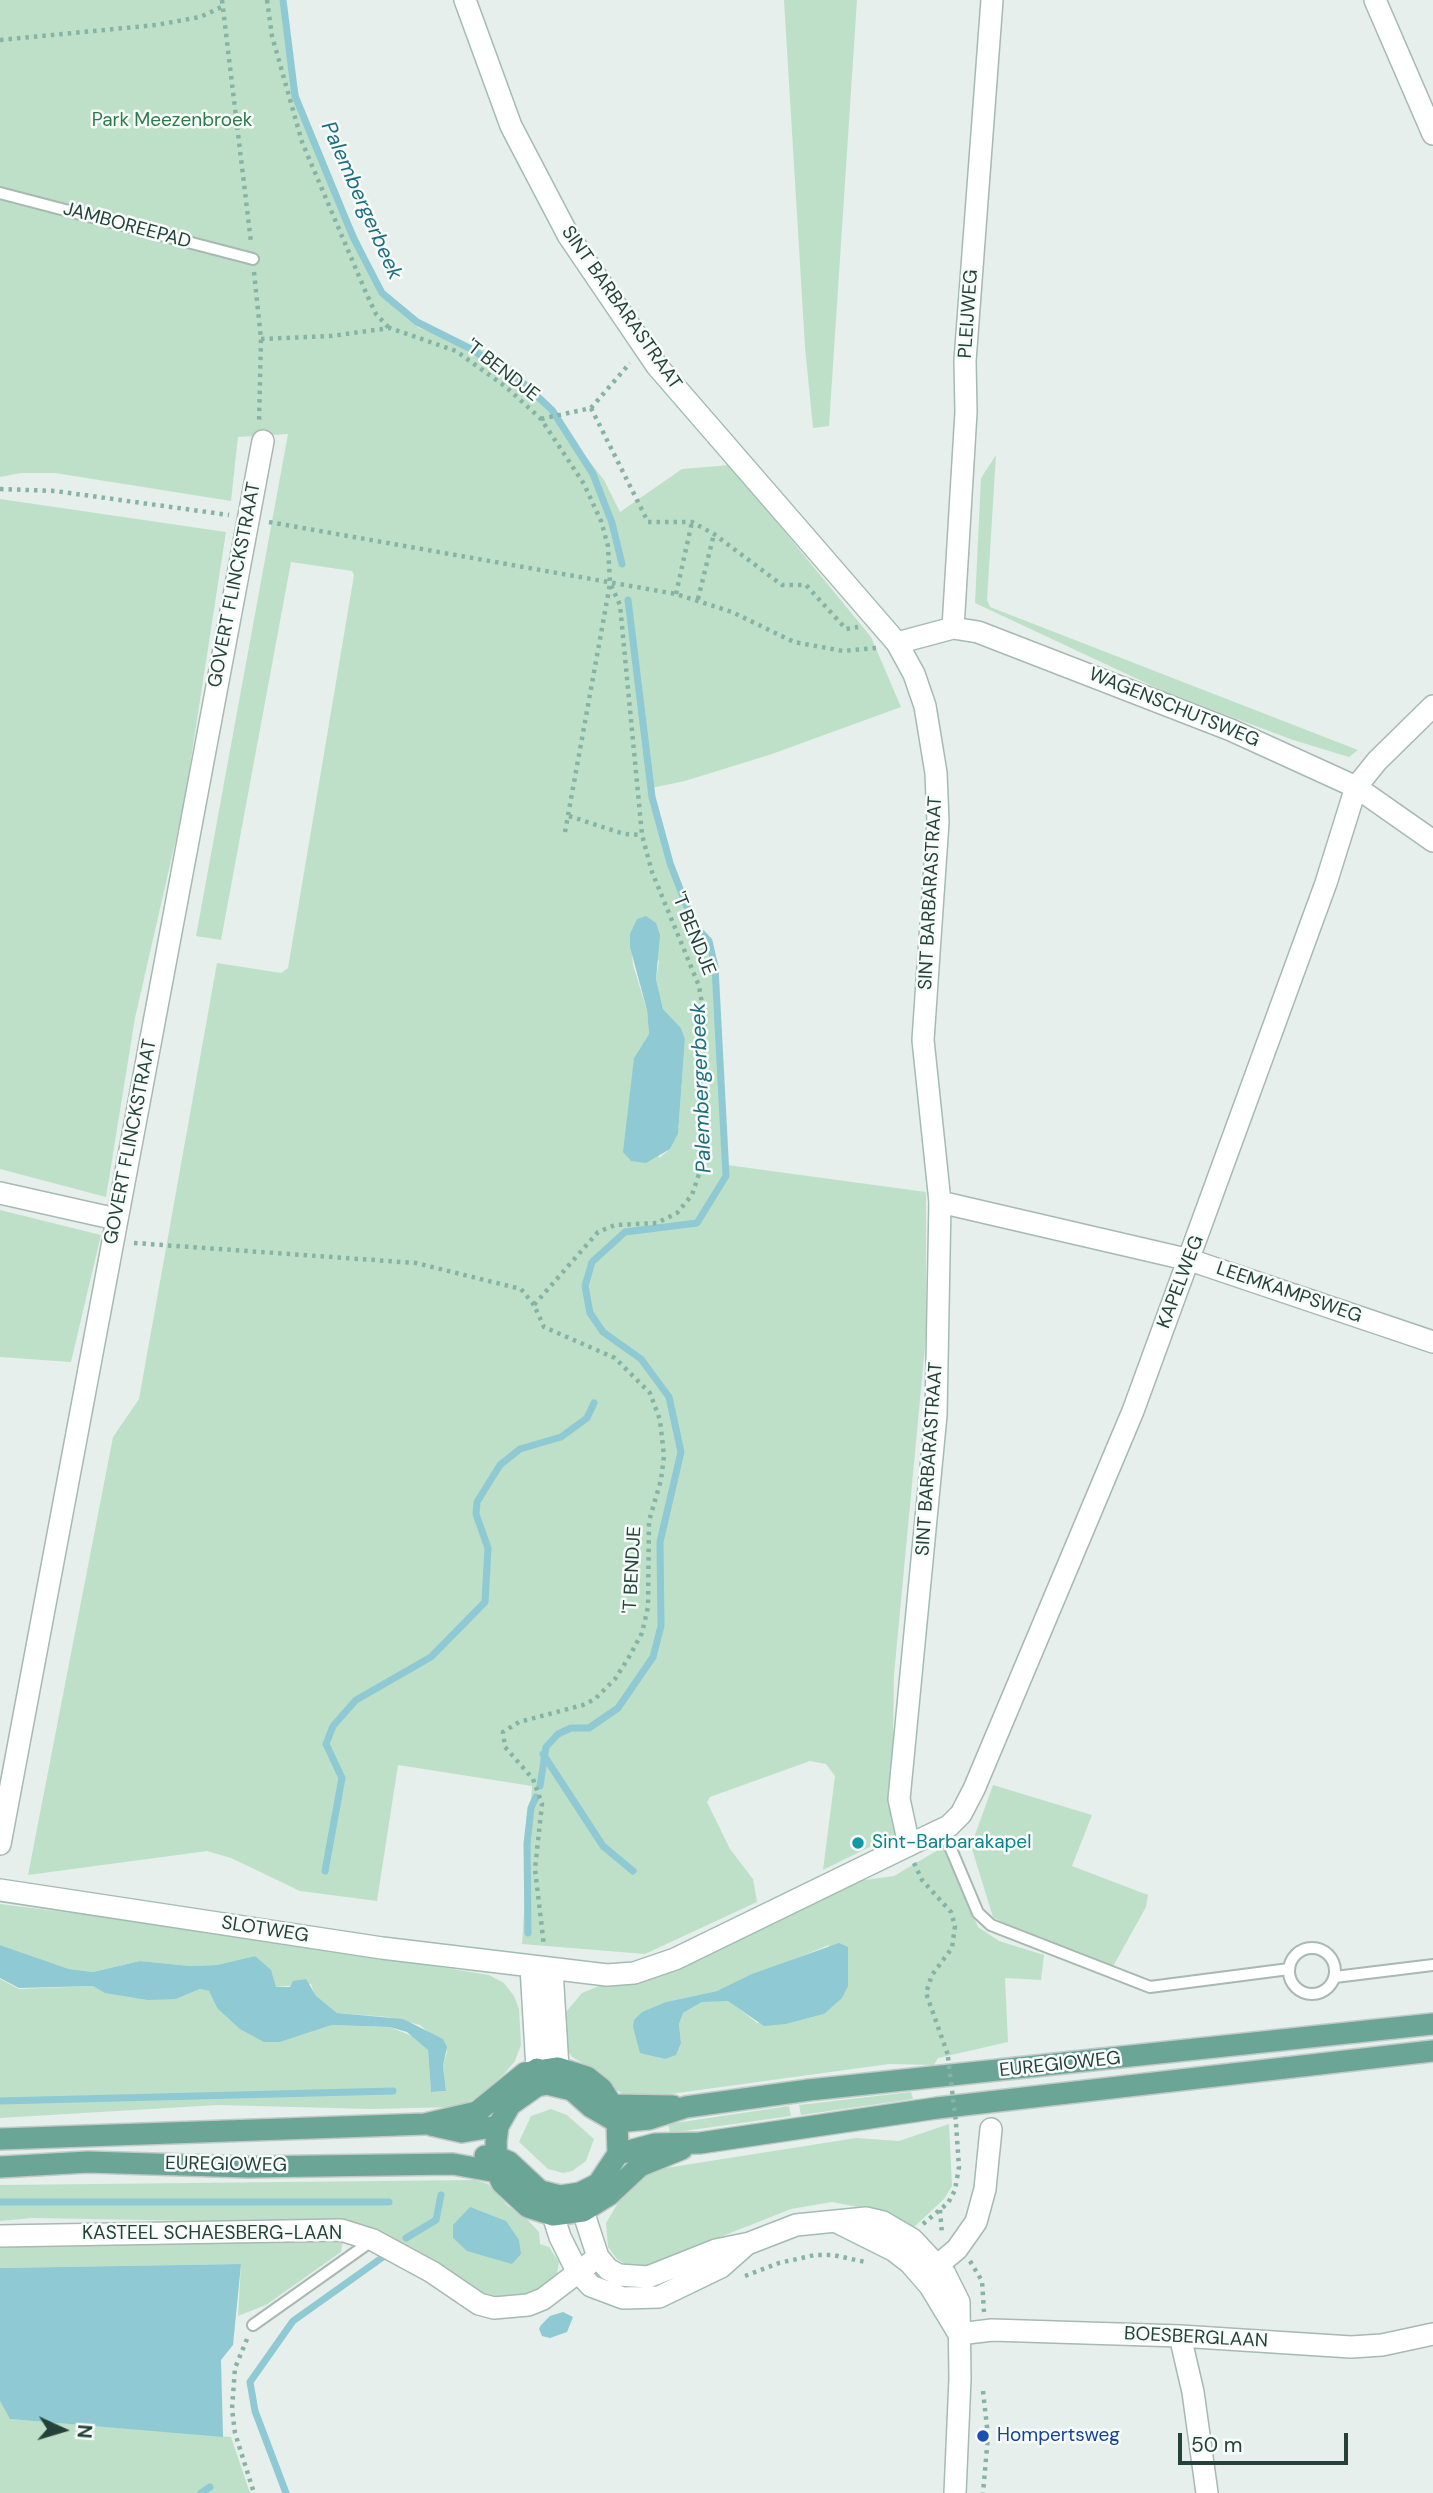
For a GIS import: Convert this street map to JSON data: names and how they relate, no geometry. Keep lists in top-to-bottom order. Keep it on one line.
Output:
{"streets":{"main road":["EUREGIOWEG"],"street":["SINT BARBARASTRAAT","PLEIJWEG","GOVERT FLINCKSTRAAT","WAGENSCHUTSWEG","KAPELWEG","LEEMKAMPSWEG","SLOTWEG","KASTEEL SCHAESBERG-LAAN","BOESBERGLAAN"],"lane":["JAMBOREEPAD"],"path":["'T BENDJE"]},"crossings":[["SINT BARBARASTRAAT","WAGENSCHUTSWEG"],["SINT BARBARASTRAAT","KAPELWEG"],["SINT BARBARASTRAAT","LEEMKAMPSWEG"],["SINT BARBARASTRAAT","SLOTWEG"],["PLEIJWEG","WAGENSCHUTSWEG"],["'T BENDJE","SLOTWEG"],["WAGENSCHUTSWEG","KAPELWEG"],["KAPELWEG","LEEMKAMPSWEG"],["KAPELWEG","SLOTWEG"]],"water":["Palembergerbeek"],"parks":["Park Meezenbroek"],"places":["Sint-Barbarakapel","Hompertsweg"],"scale_bar":"50 m","north":"right"}
